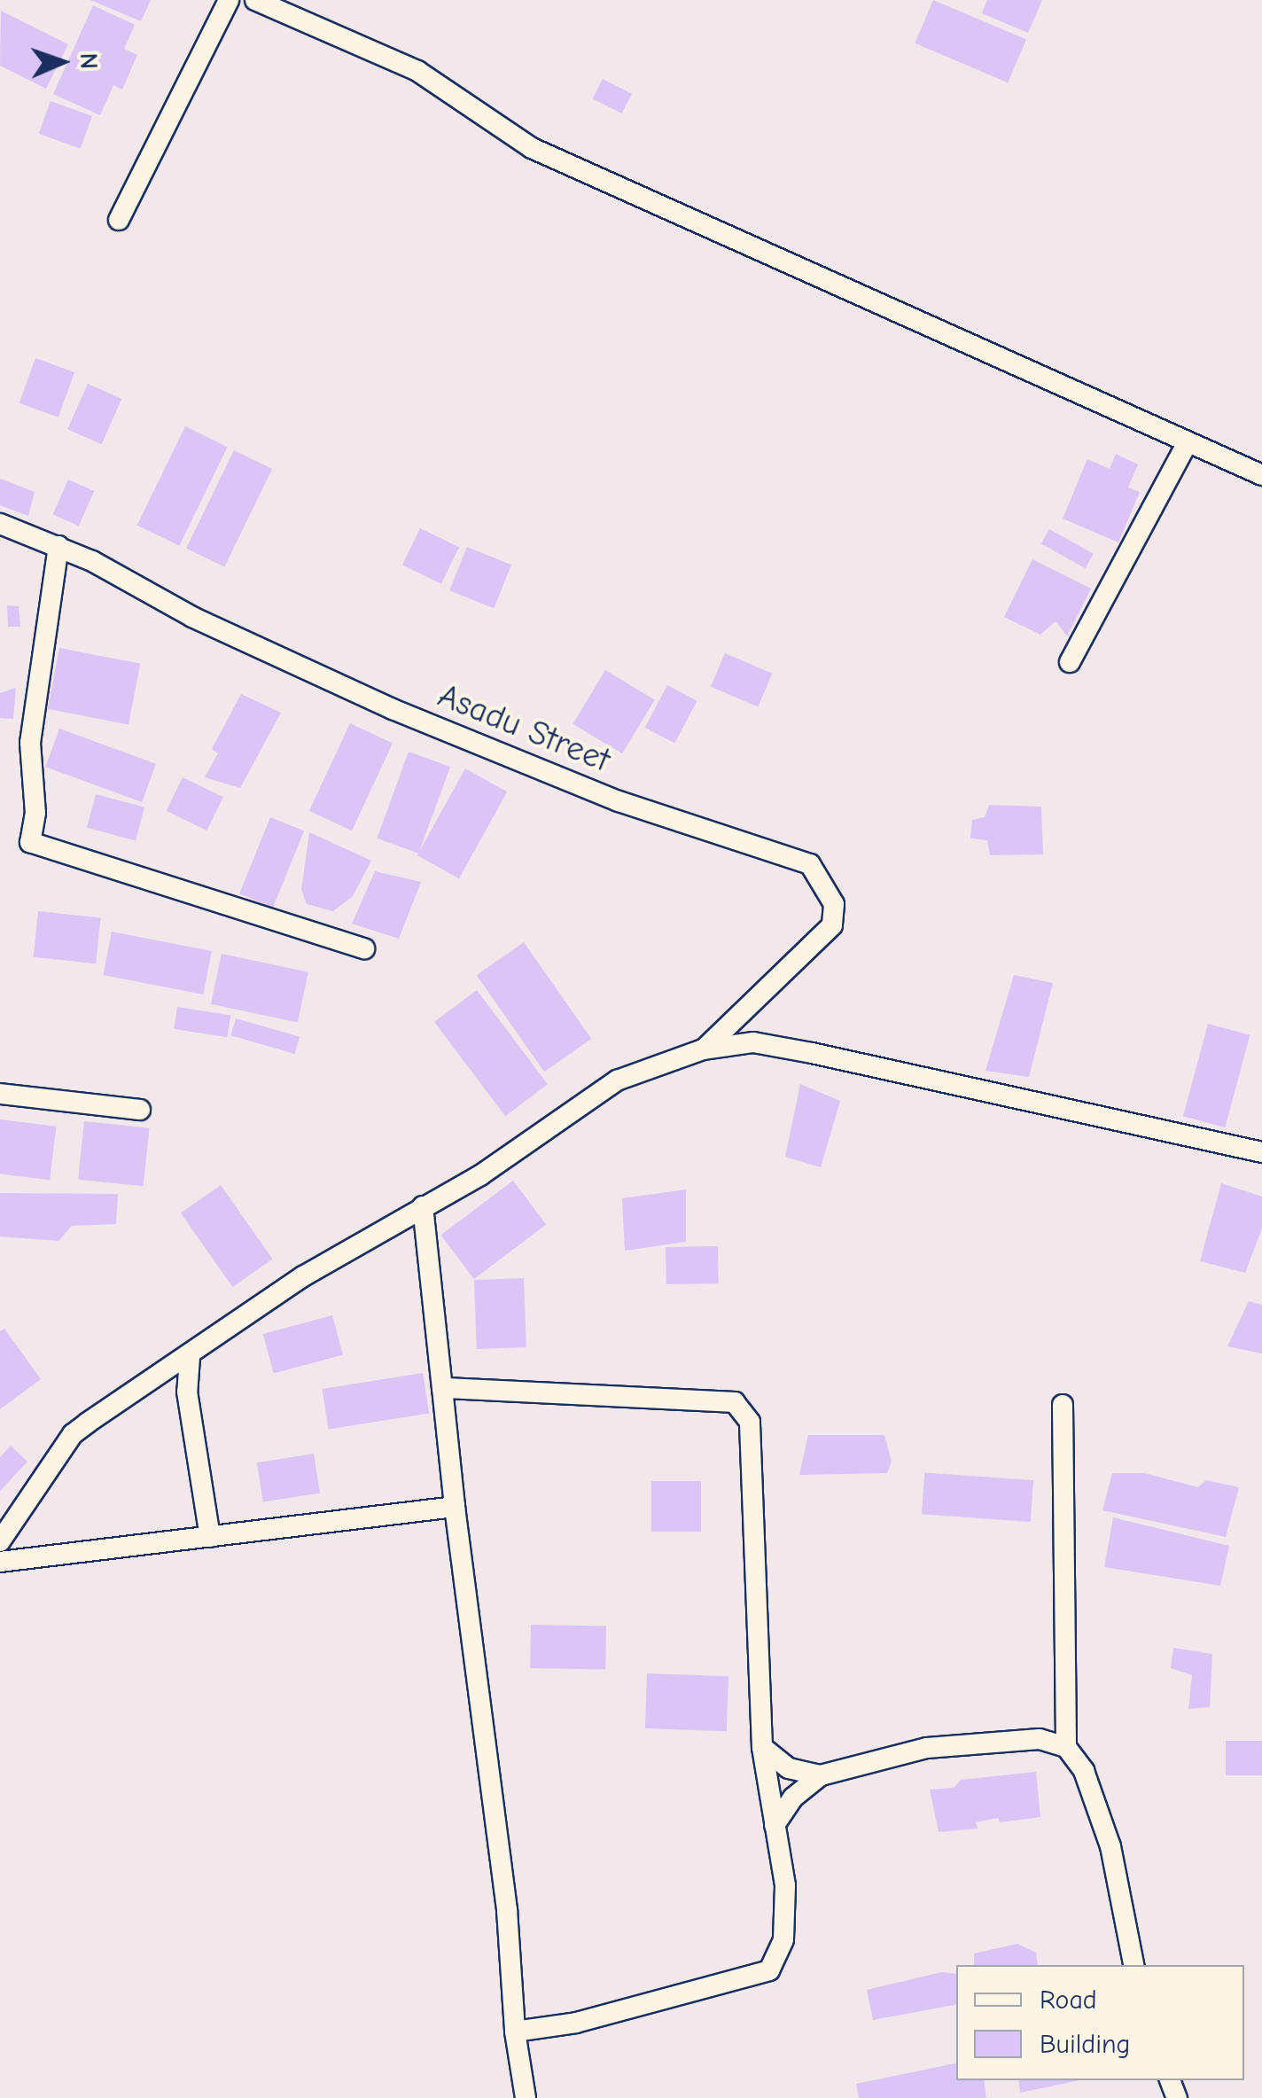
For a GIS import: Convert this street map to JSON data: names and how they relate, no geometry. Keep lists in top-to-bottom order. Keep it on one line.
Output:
{"streets":{"street":["Asadu Street"]},"legend":["Road","Building"],"north":"right"}
